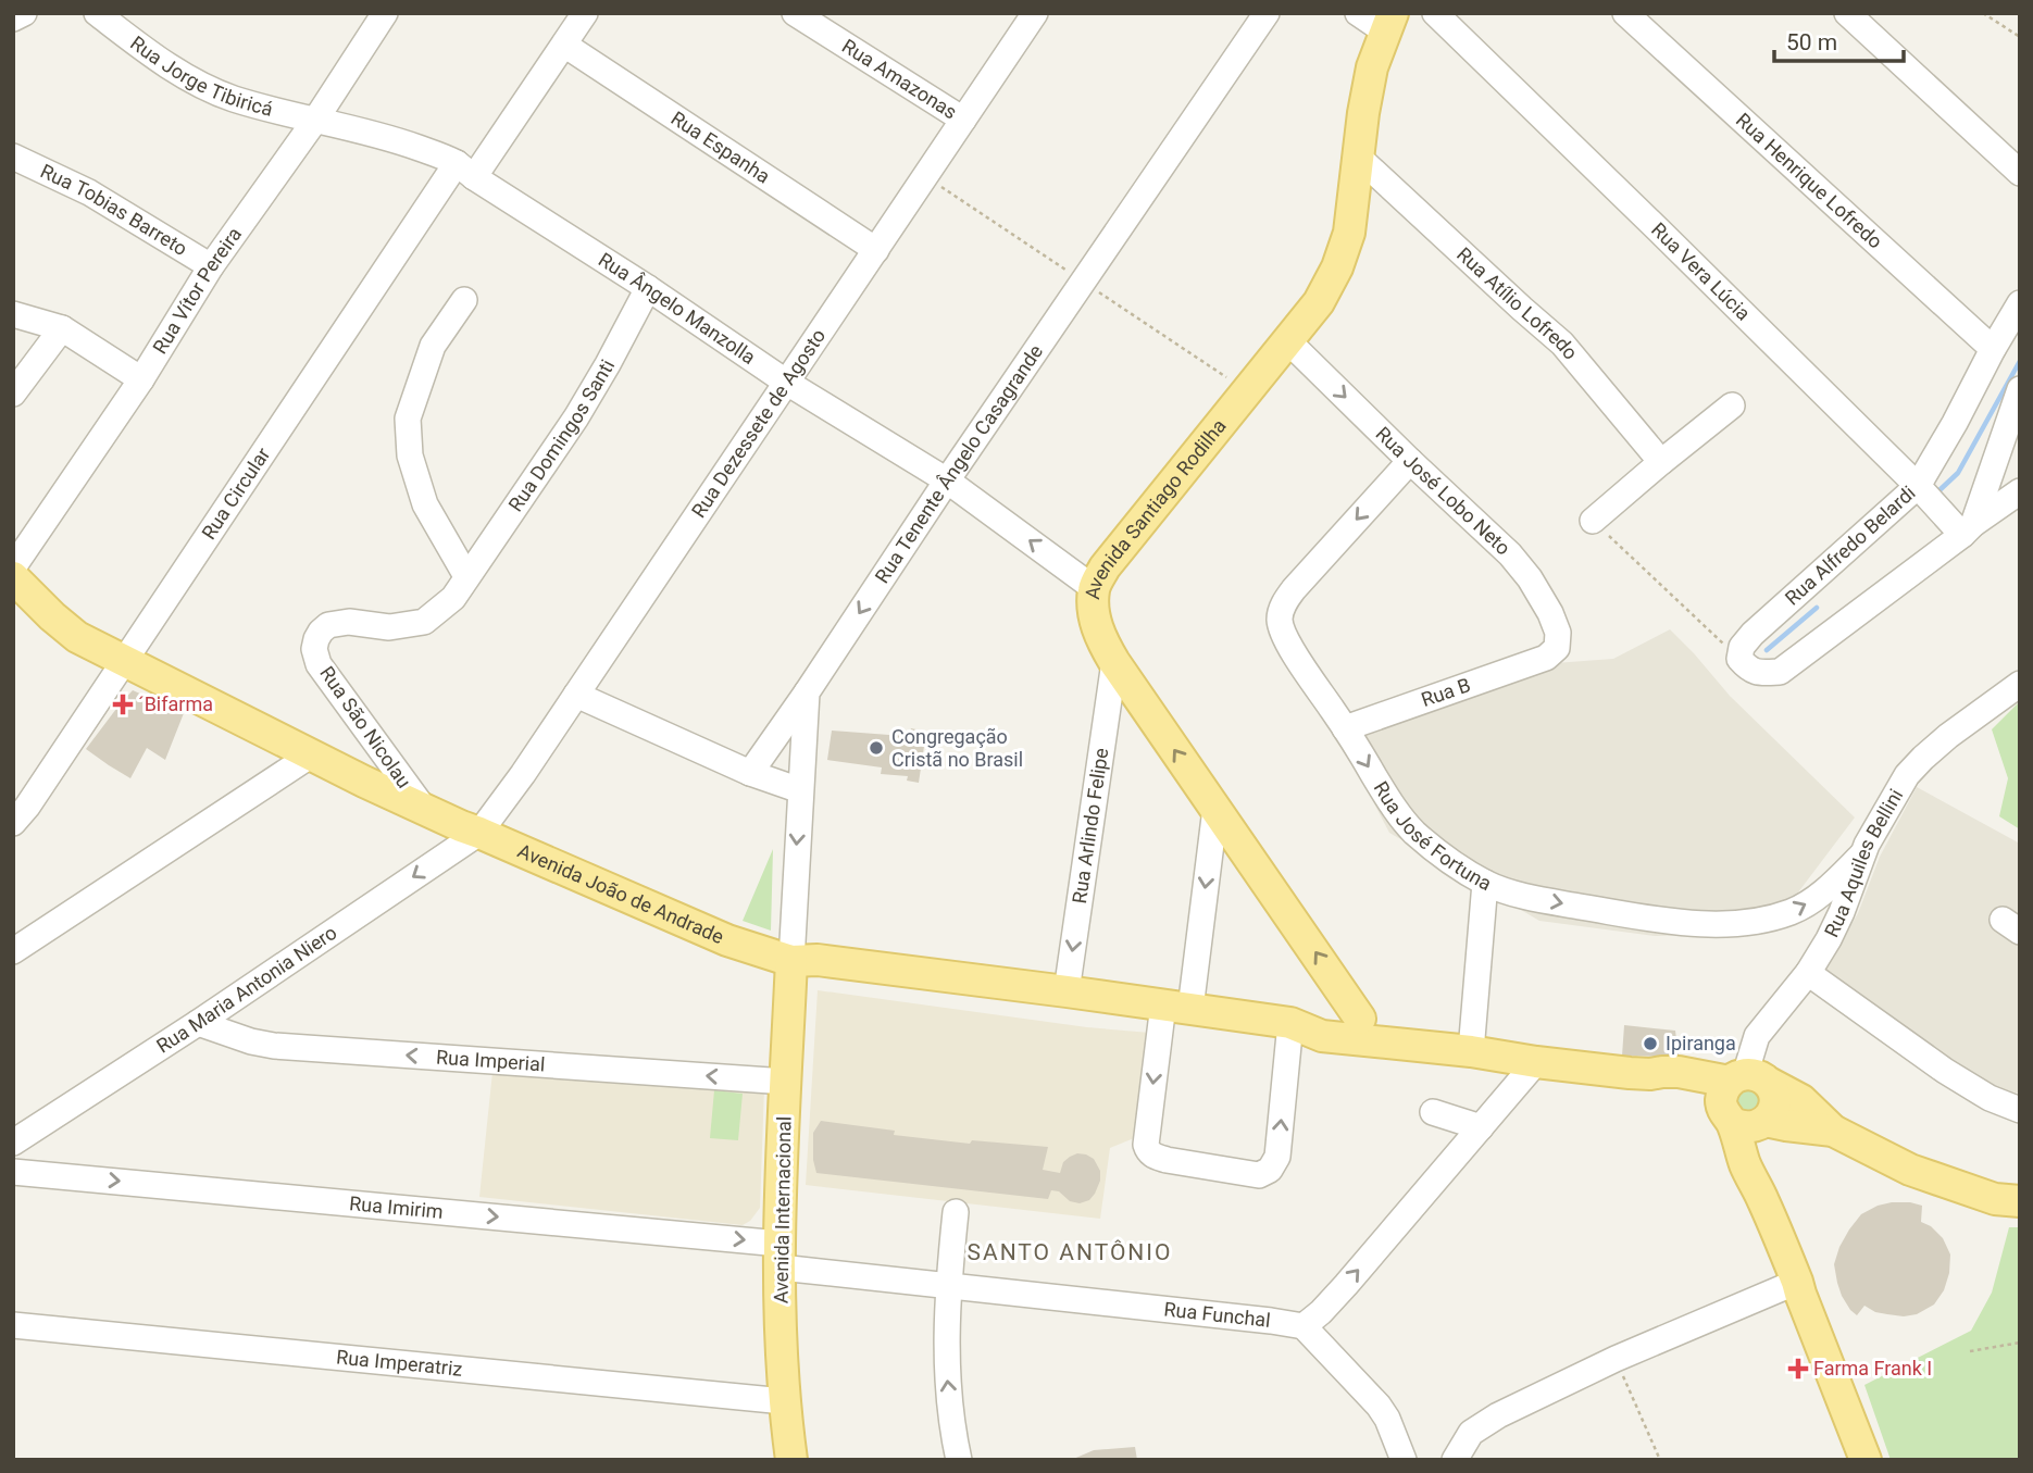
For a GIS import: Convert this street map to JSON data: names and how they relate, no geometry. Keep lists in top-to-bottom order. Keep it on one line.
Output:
{"streets":{"main road":["Avenida Santiago Rodilha","Avenida João de Andrade","Avenida Internacional"],"street":["Rua Jorge Tibiricá","Rua Amazonas","Rua Espanha","Rua Henrique Lofredo","Rua Tobias Barreto","Rua Vera Lúcia","Rua Vítor Pereira","Rua Atílio Lofredo","Rua Ângelo Manzolla","Rua Dezessete de Agosto","Rua Domingos Santi","Rua Tenente Ângelo Casagrande","Rua José Lobo Neto","Rua Circular","Rua Alfredo Belardi","Rua B","Rua São Nicolau","Rua Arlindo Felipe","Rua José Fortuna","Rua Aquiles Bellini","Rua Maria Antonia Niero","Rua Imperial","Rua Imirim","Rua Funchal","Rua Imperatriz"]},"crossings":[["Rua Jorge Tibiricá","Rua Vítor Pereira"],["Rua Jorge Tibiricá","Rua Ângelo Manzolla"],["Rua Amazonas","Rua Dezessete de Agosto"],["Rua Espanha","Rua Dezessete de Agosto"],["Rua Espanha","Rua Circular"],["Rua Henrique Lofredo","Rua Alfredo Belardi"],["Rua Tobias Barreto","Rua Vítor Pereira"],["Rua Vera Lúcia","Rua Alfredo Belardi"],["Rua Vítor Pereira","Rua Ângelo Manzolla"],["Rua Atílio Lofredo","Avenida Santiago Rodilha"],["Rua Ângelo Manzolla","Rua Dezessete de Agosto"],["Rua Ângelo Manzolla","Rua Domingos Santi"],["Rua Ângelo Manzolla","Rua Tenente Ângelo Casagrande"],["Rua Ângelo Manzolla","Rua Circular"],["Rua Ângelo Manzolla","Avenida Santiago Rodilha"],["Rua Dezessete de Agosto","Avenida João de Andrade"],["Rua Dezessete de Agosto","Rua Maria Antonia Niero"],["Rua Domingos Santi","Rua São Nicolau"],["Rua Tenente Ângelo Casagrande","Avenida João de Andrade"],["Rua Tenente Ângelo Casagrande","Avenida Internacional"],["Rua José Lobo Neto","Avenida Santiago Rodilha"],["Rua José Lobo Neto","Rua B"],["Rua José Lobo Neto","Rua José Fortuna"],["Rua Circular","Avenida João de Andrade"],["Avenida Santiago Rodilha","Rua Arlindo Felipe"],["Avenida Santiago Rodilha","Avenida João de Andrade"],["Rua B","Rua José Fortuna"],["Rua São Nicolau","Avenida João de Andrade"],["Rua Arlindo Felipe","Avenida João de Andrade"],["Rua José Fortuna","Rua Aquiles Bellini"],["Rua Aquiles Bellini","Avenida João de Andrade"],["Avenida João de Andrade","Rua Maria Antonia Niero"],["Avenida João de Andrade","Avenida Internacional"],["Rua Maria Antonia Niero","Rua Imperial"],["Rua Imperial","Avenida Internacional"],["Rua Imirim","Avenida Internacional"],["Rua Imirim","Rua Funchal"],["Avenida Internacional","Rua Funchal"],["Avenida Internacional","Rua Imperatriz"]],"one_way":["Rua Tenente Ângelo Casagrande","Rua José Lobo Neto","Rua Imperial","Rua Imirim"],"districts":["SANTO ANTÔNIO"],"places":{"health":["´Bifarma","Farma Frank I"],"other":["Congregação Cristã no Brasil","Ipiranga"]},"scale_bar":"50 m"}
